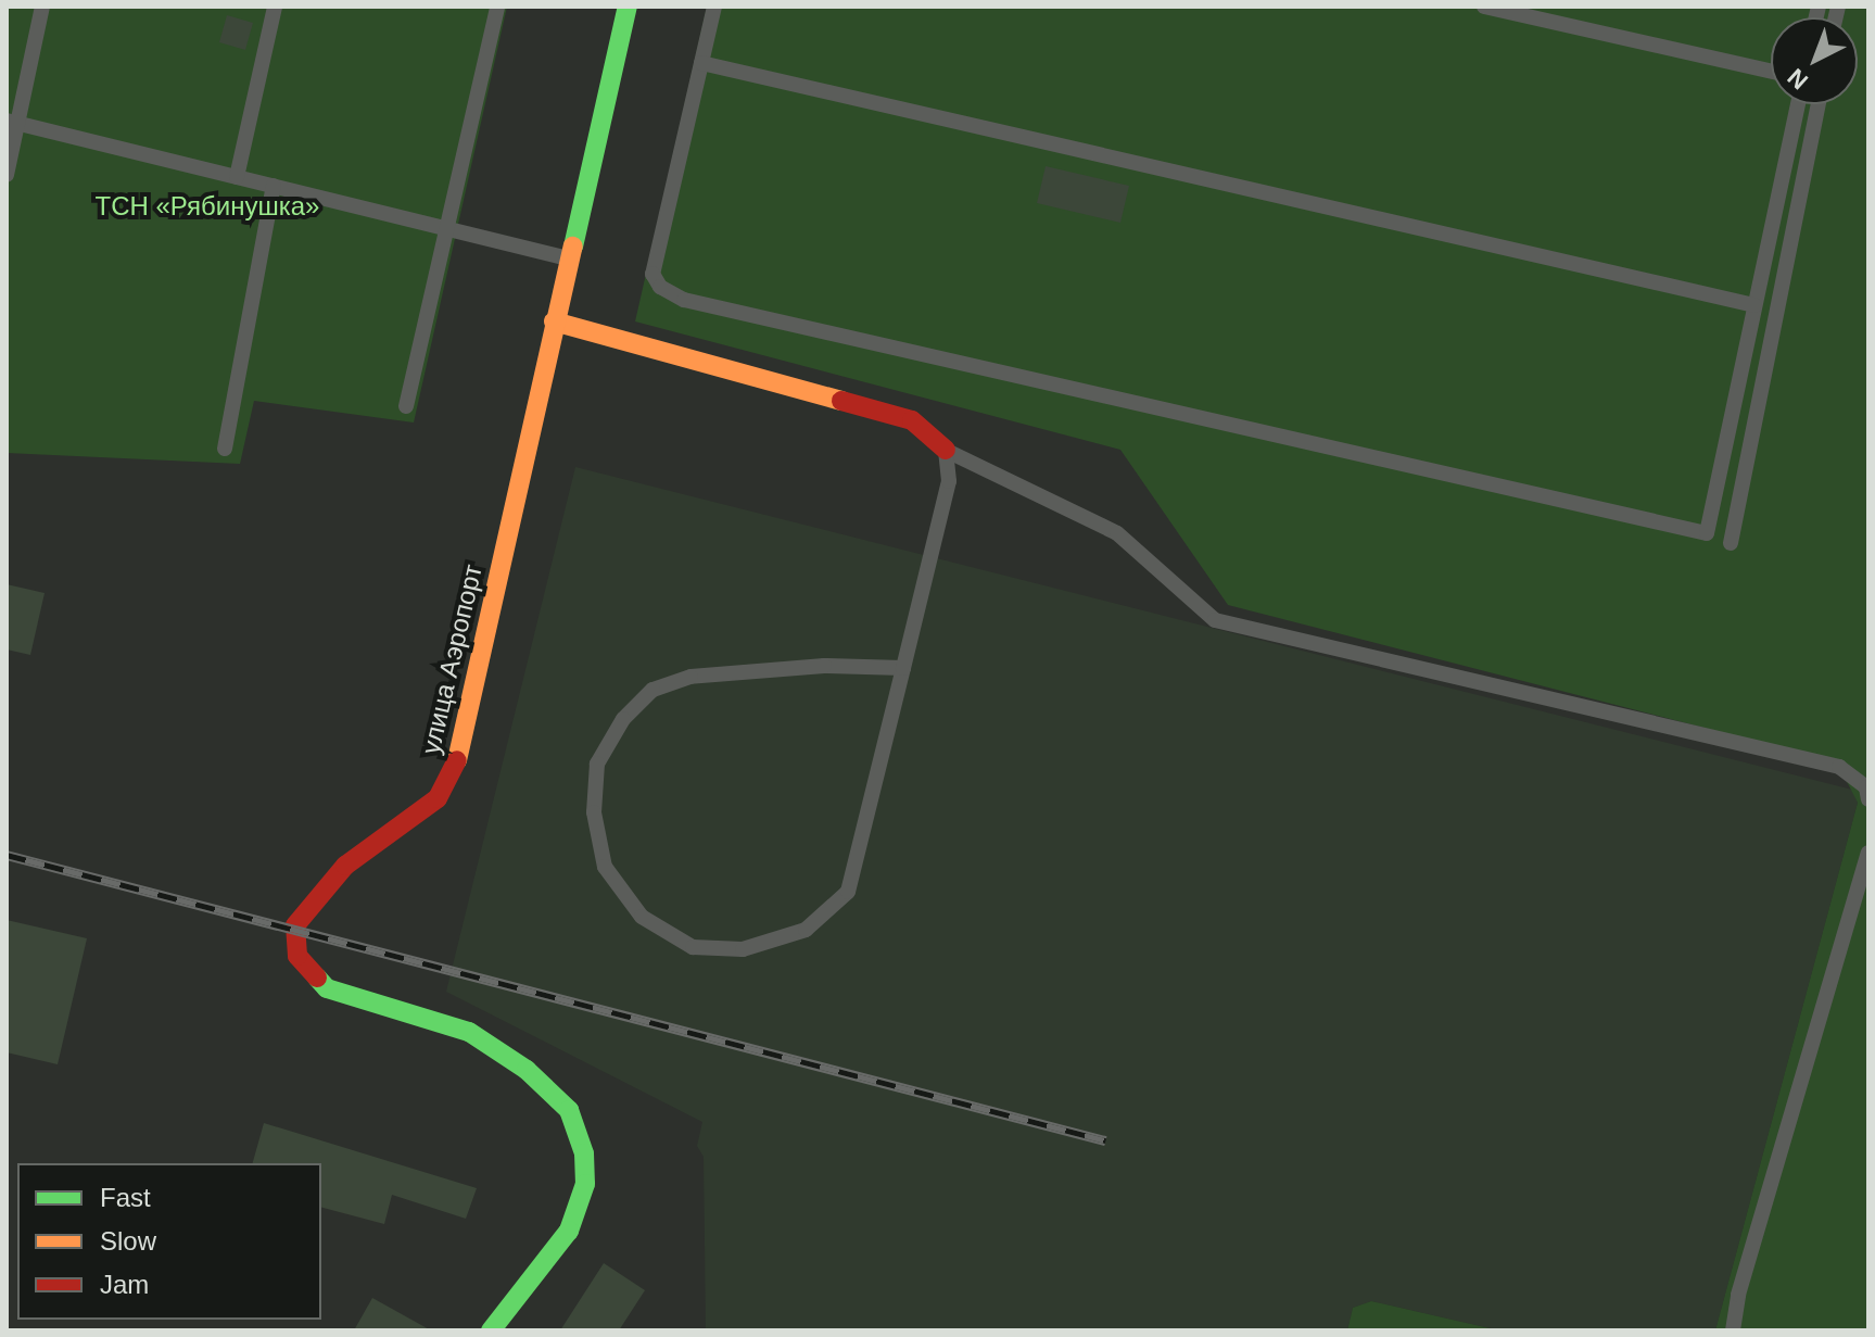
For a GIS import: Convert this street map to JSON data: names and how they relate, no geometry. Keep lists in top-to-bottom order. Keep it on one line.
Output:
{"streets":{"street":["улица Аэропорт"]},"parks":["ТСН «Рябинушка»"],"legend":["Fast","Slow","Jam"],"north":"bottom left"}
